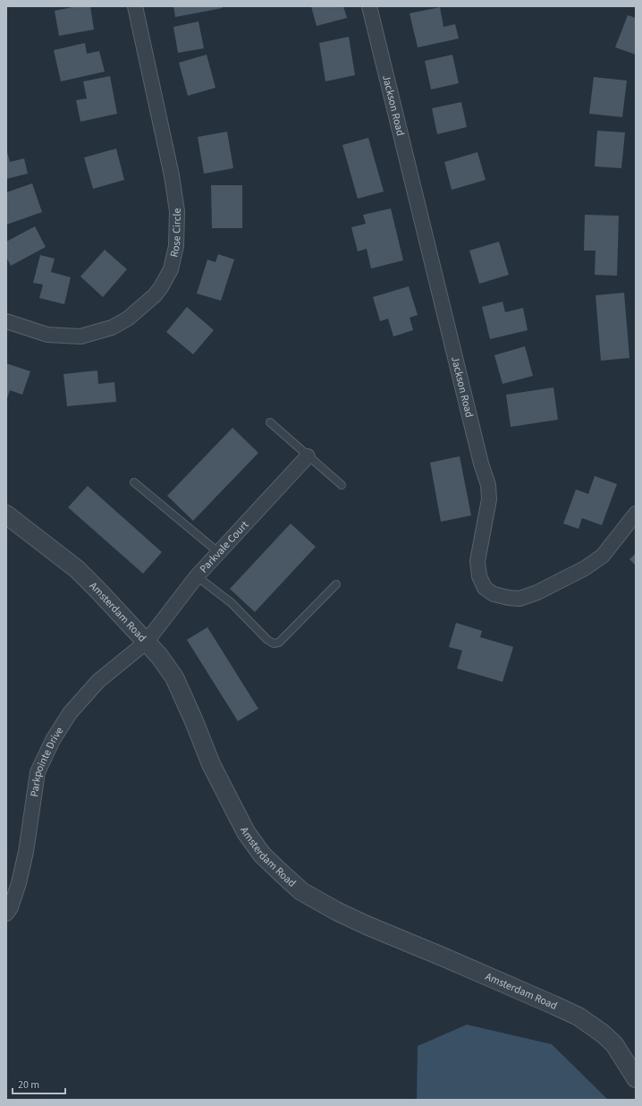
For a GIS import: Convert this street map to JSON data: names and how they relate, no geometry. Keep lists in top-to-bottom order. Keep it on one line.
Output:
{"streets":{"street":["Jackson Road","Rose Circle","Parkvale Court","Amsterdam Road","Parkpointe Drive"]},"crossings":[["Parkvale Court","Amsterdam Road"],["Parkvale Court","Parkpointe Drive"],["Amsterdam Road","Parkpointe Drive"]],"scale_bar":"20 m"}
